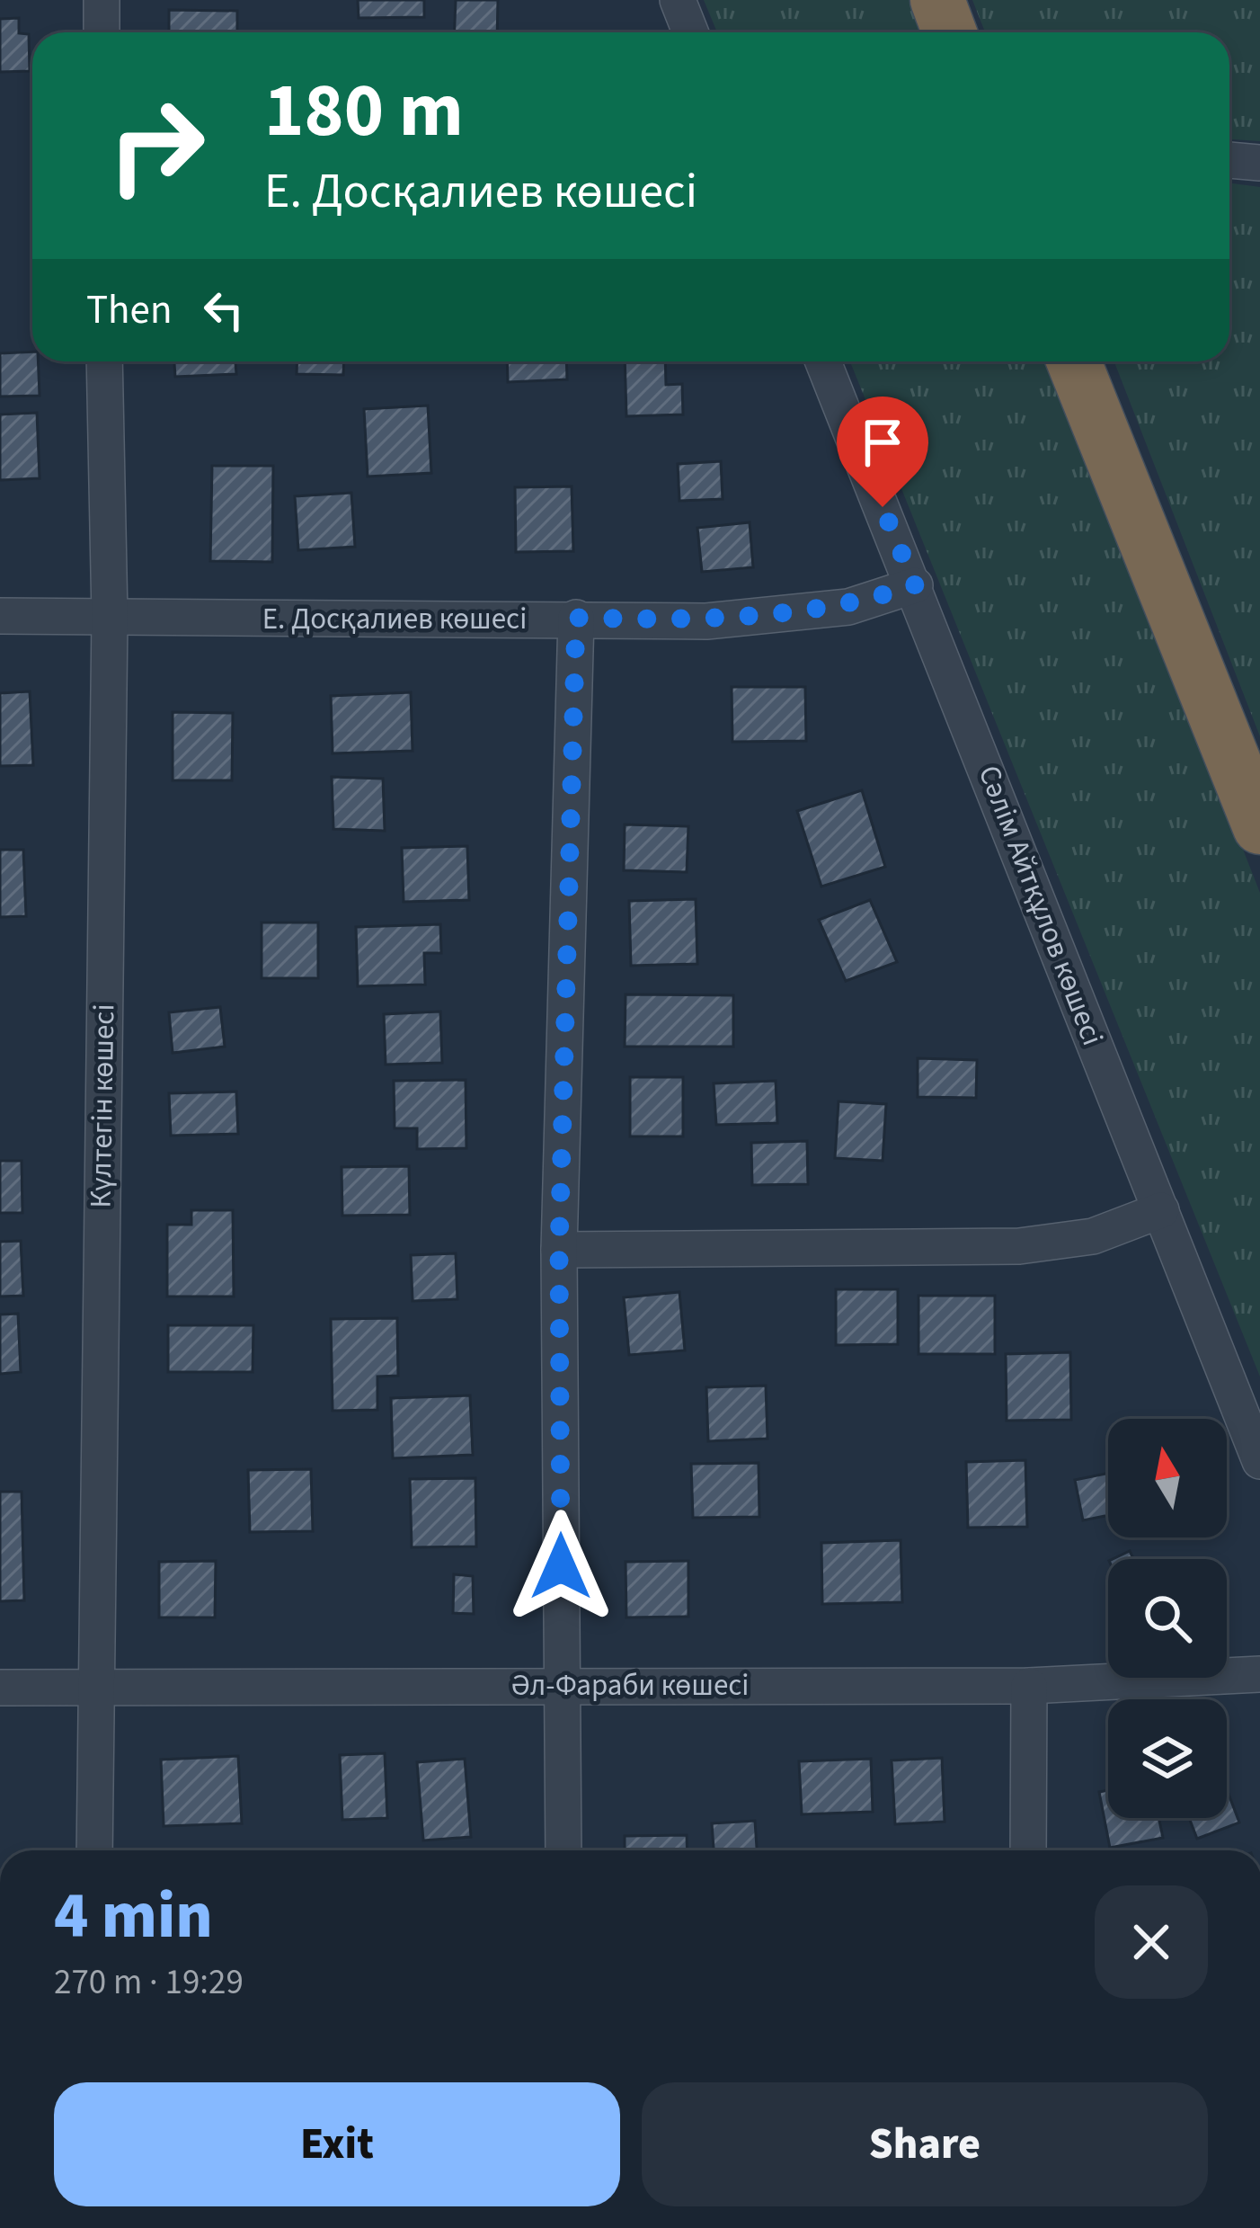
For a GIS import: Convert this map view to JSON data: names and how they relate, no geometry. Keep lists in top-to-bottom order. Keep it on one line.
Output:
{"streets":{"street":["Е. Досқалиев көшесі","Сәлім Айтқұлов көшесі","Күлтегін көшесі","Әл-Фараби көшесі"]},"crossings":[["Е. Досқалиев көшесі","Сәлім Айтқұлов көшесі"],["Е. Досқалиев көшесі","Күлтегін көшесі"],["Күлтегін көшесі","Әл-Фараби көшесі"]],"north":"top","page":{"turn":["180 m","Е. Досқалиев көшесі"],"then":"Then","heading":["4 min","270 m · 19:29"],"buttons":["Exit","Share"]}}
